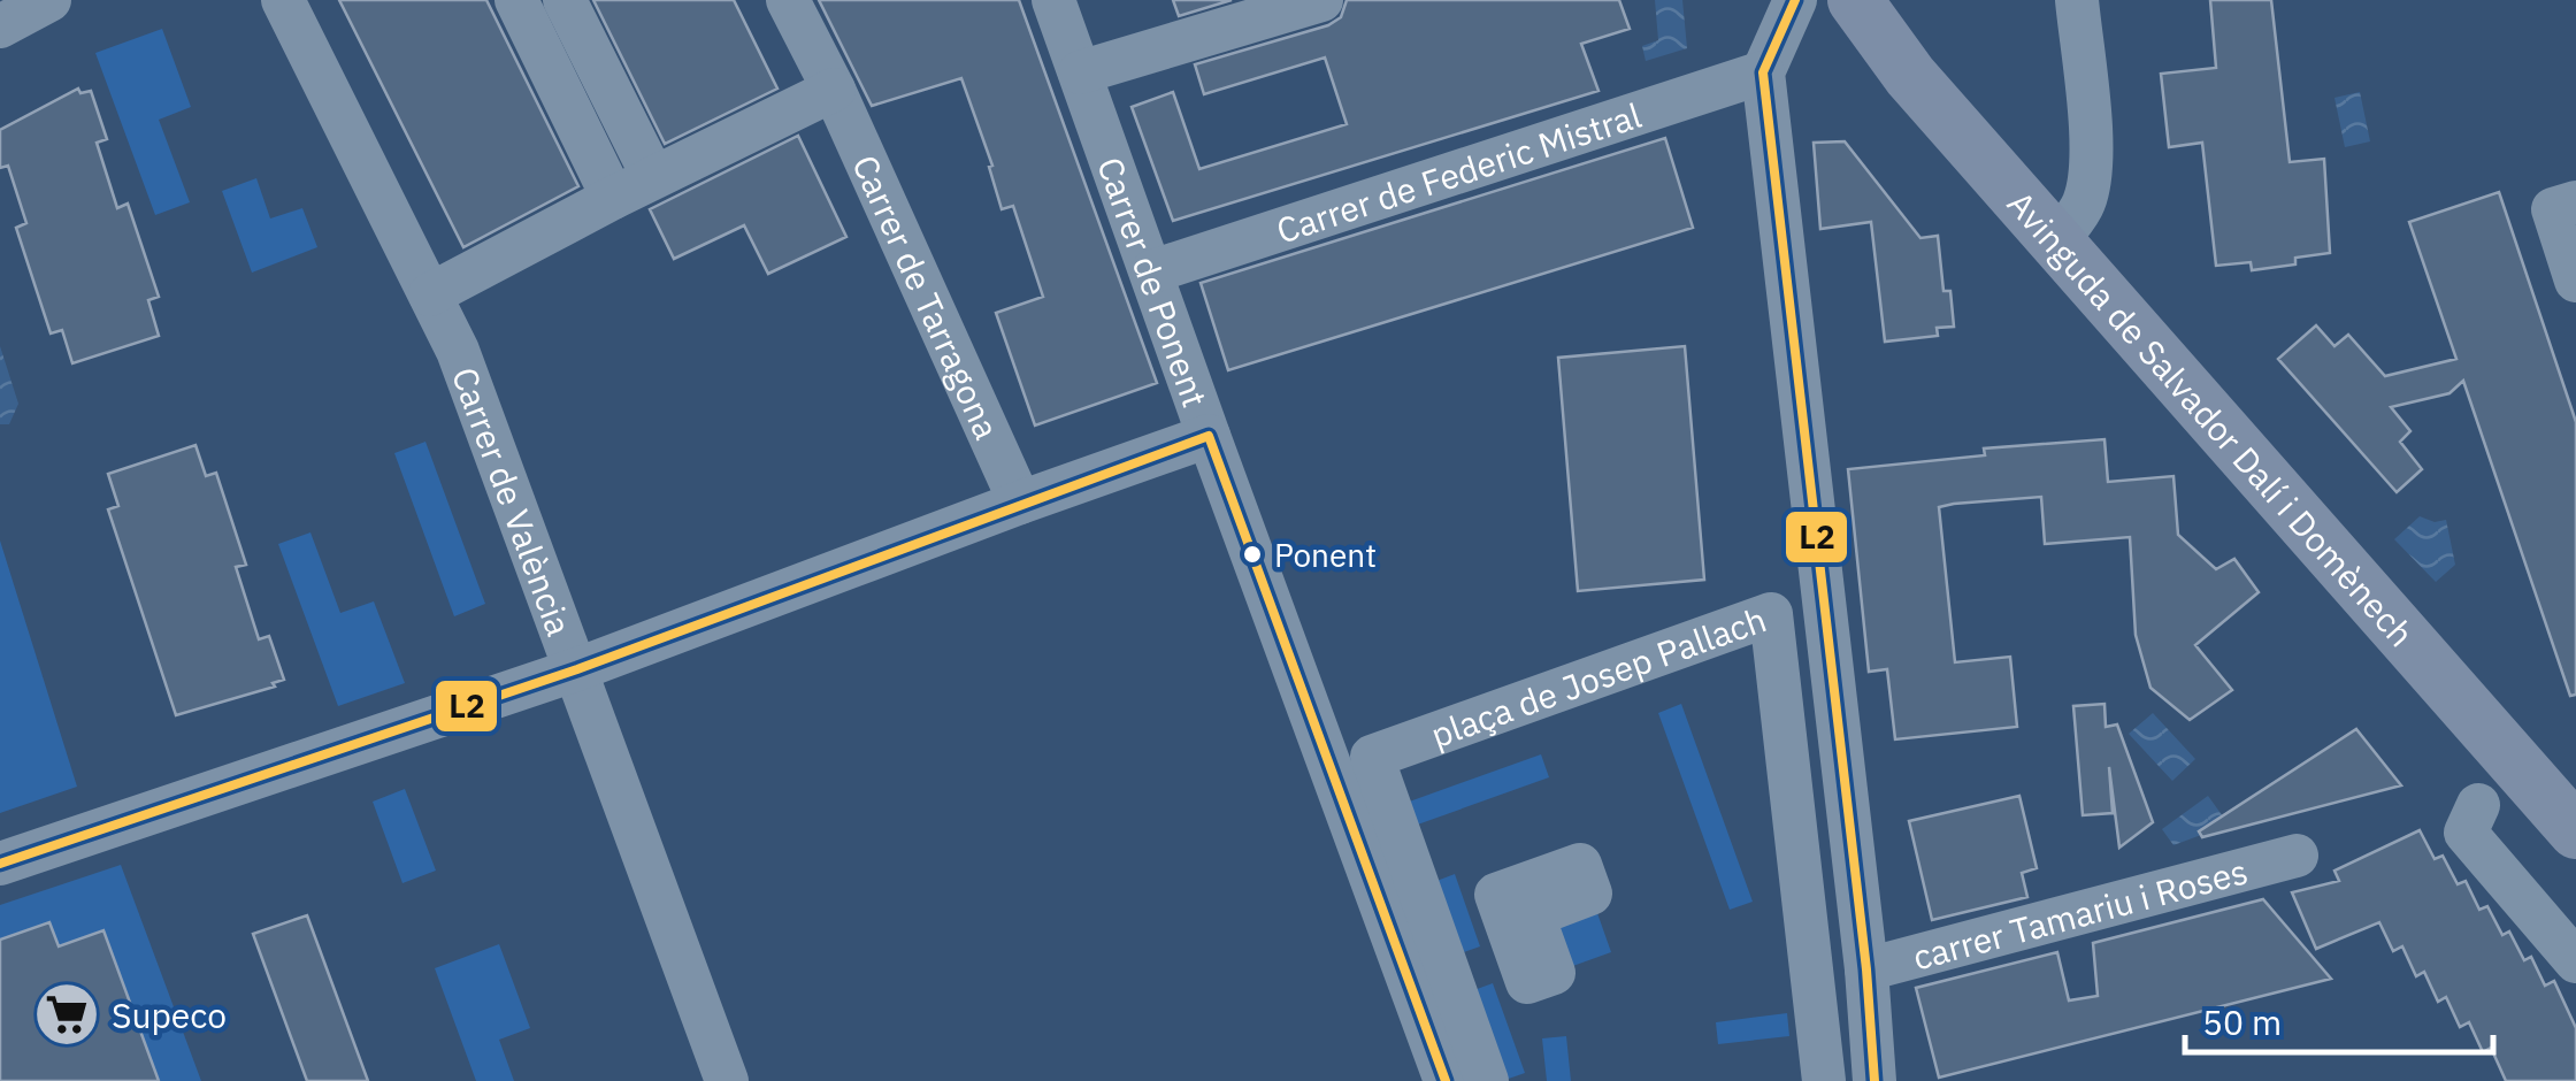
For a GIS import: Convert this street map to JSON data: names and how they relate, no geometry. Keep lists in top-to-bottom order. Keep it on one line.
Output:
{"streets":{"main road":["Avinguda de Salvador Dalí i Domènech"],"street":["Carrer de Federic Mistral","Carrer de Ponent","Carrer de Tarragona","Carrer de València","plaça de Josep Pallach","carrer Tamariu i Roses"]},"crossings":[["Carrer de Federic Mistral","Carrer de Ponent"]],"places":{"other":["Ponent"],"supermarket":["Supeco"]},"lines":["transit line L2"],"scale_bar":"50 m"}
